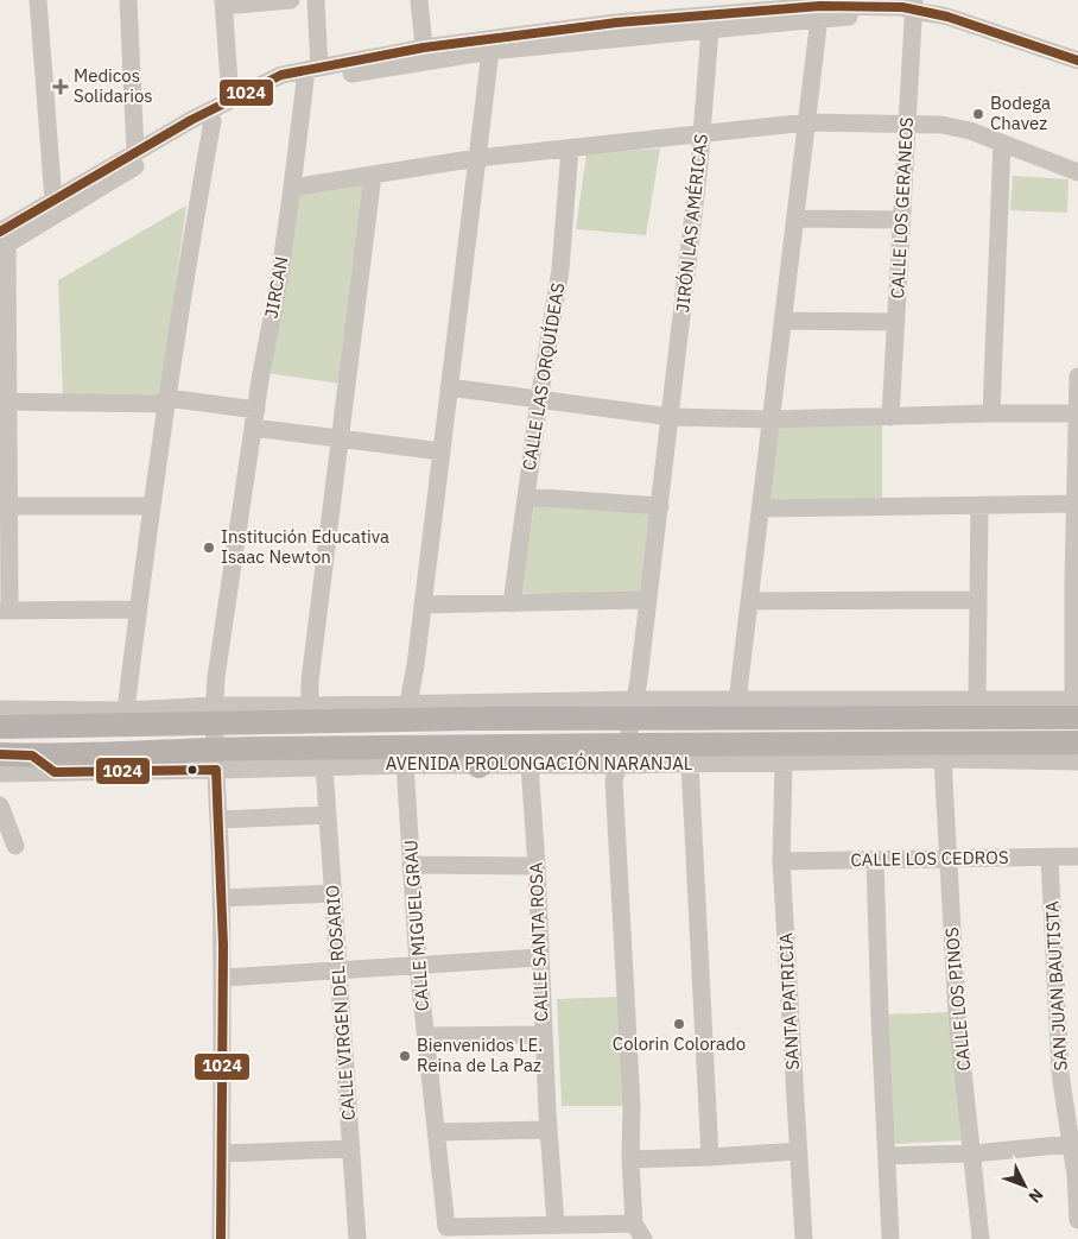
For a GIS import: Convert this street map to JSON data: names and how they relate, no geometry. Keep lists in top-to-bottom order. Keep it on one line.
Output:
{"streets":{"main road":["AVENIDA PROLONGACIÓN NARANJAL"],"street":["CALLE LOS GERANEOS","JIRÓN LAS AMÉRICAS","JIRCAN","CALLE LAS ORQUÍDEAS","CALLE LOS CEDROS","CALLE MIGUEL GRAU","CALLE SANTA ROSA","SAN JUAN BAUTISTA","CALLE LOS PINOS","SANTA PATRICIA","CALLE VIRGEN DEL ROSARIO"]},"crossings":[["JIRÓN LAS AMÉRICAS","AVENIDA PROLONGACIÓN NARANJAL"],["JIRCAN","AVENIDA PROLONGACIÓN NARANJAL"],["AVENIDA PROLONGACIÓN NARANJAL","CALLE MIGUEL GRAU"],["AVENIDA PROLONGACIÓN NARANJAL","CALLE SANTA ROSA"],["AVENIDA PROLONGACIÓN NARANJAL","CALLE LOS PINOS"],["AVENIDA PROLONGACIÓN NARANJAL","SANTA PATRICIA"],["AVENIDA PROLONGACIÓN NARANJAL","CALLE VIRGEN DEL ROSARIO"],["CALLE LOS CEDROS","SAN JUAN BAUTISTA"],["CALLE LOS CEDROS","CALLE LOS PINOS"],["CALLE LOS CEDROS","SANTA PATRICIA"],["CALLE MIGUEL GRAU","CALLE SANTA ROSA"]],"places":{"health":["Medicos Solidarios"],"other":["Bodega Chavez","Institución Educativa Isaac Newton","Colorin Colorado","Bienvenidos LE. Reina de La Paz"]},"lines":["transit line 1024"],"north":"bottom right"}
